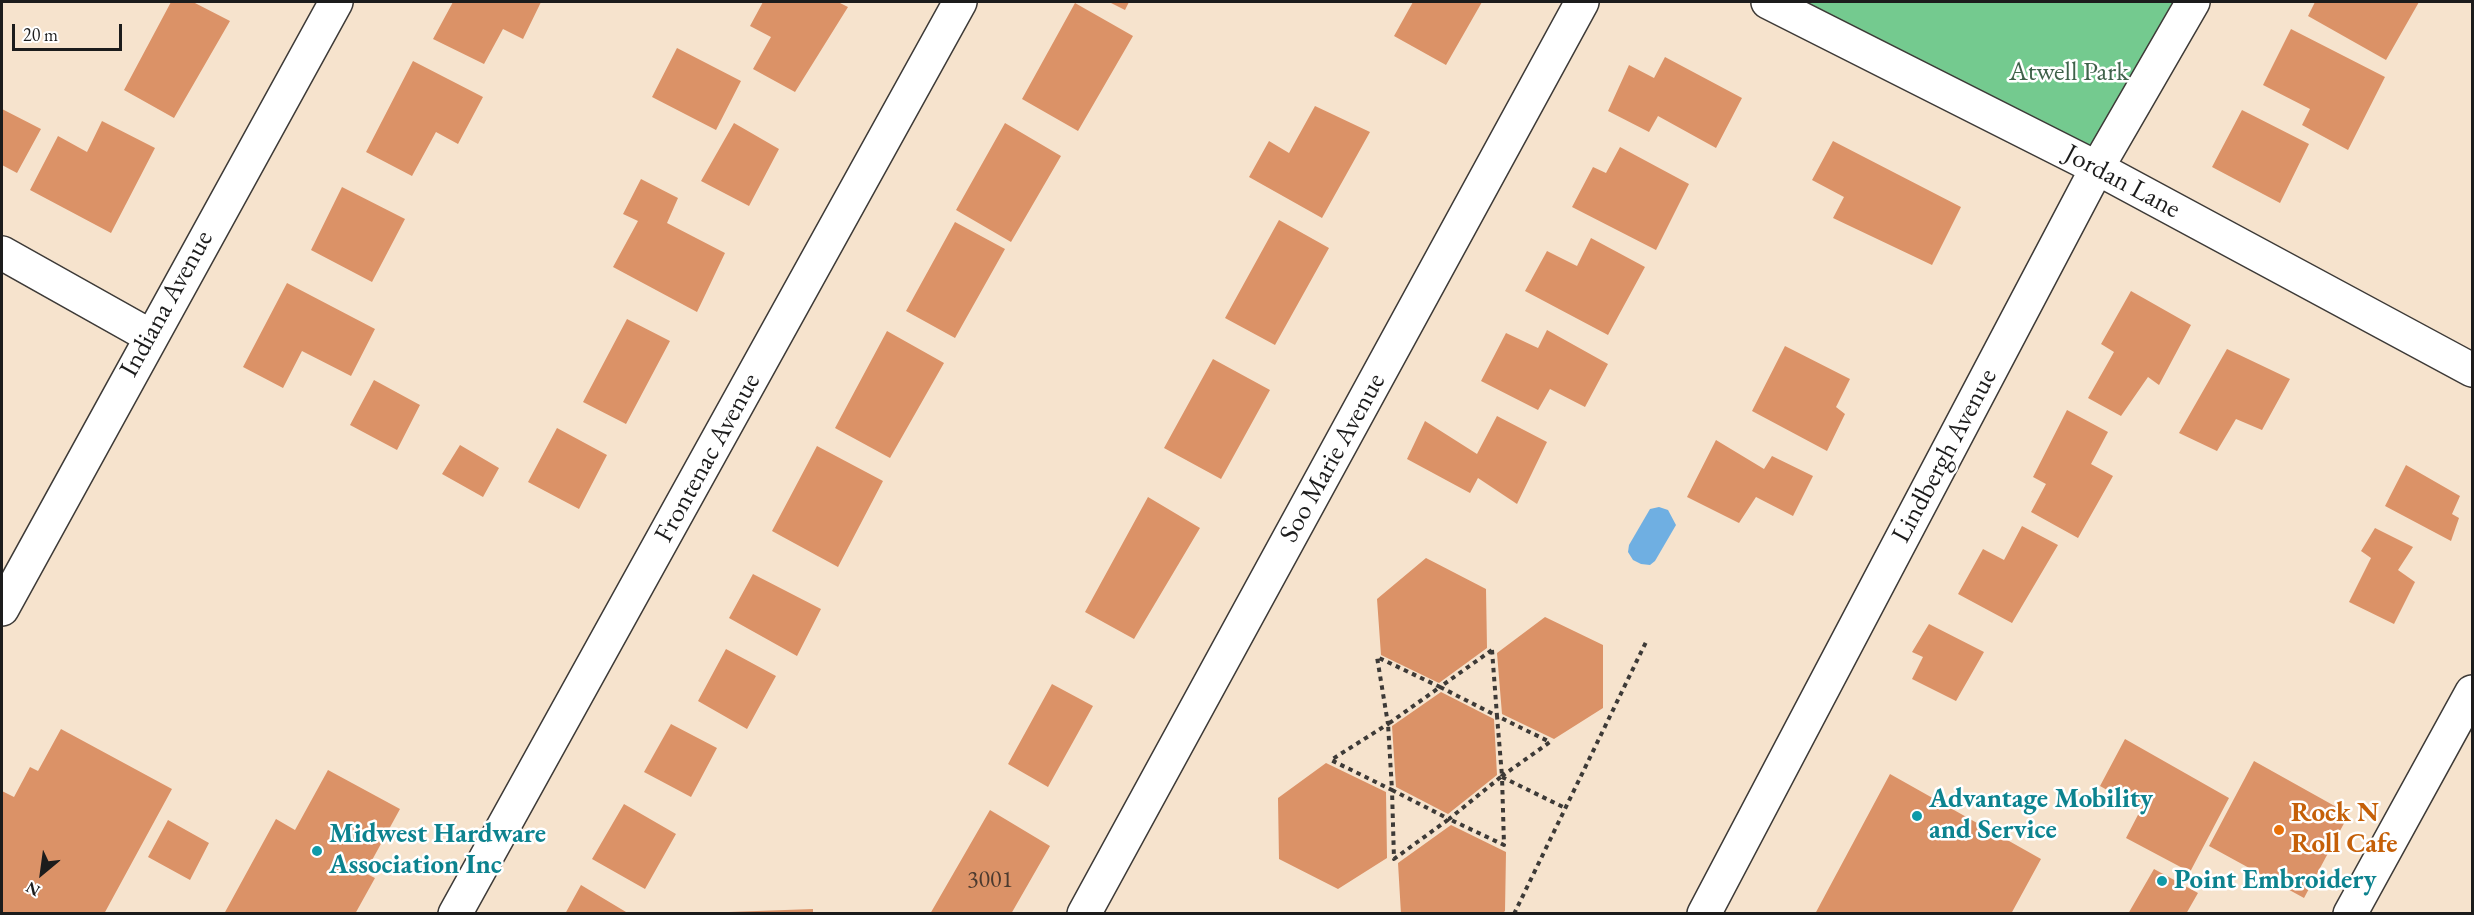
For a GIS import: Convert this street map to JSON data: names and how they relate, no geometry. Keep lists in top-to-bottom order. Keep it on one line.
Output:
{"streets":{"street":["Jordan Lane","Indiana Avenue","Lindbergh Avenue","Frontenac Avenue","Soo Marie Avenue"]},"crossings":[["Jordan Lane","Lindbergh Avenue"]],"parks":["Atwell Park"],"places":["Advantage Mobility and Service","Rock N Roll Cafe","Midwest Hardware Association Inc","Point Embroidery"],"house_numbers":["3001"],"scale_bar":"20 m","north":"bottom left"}
